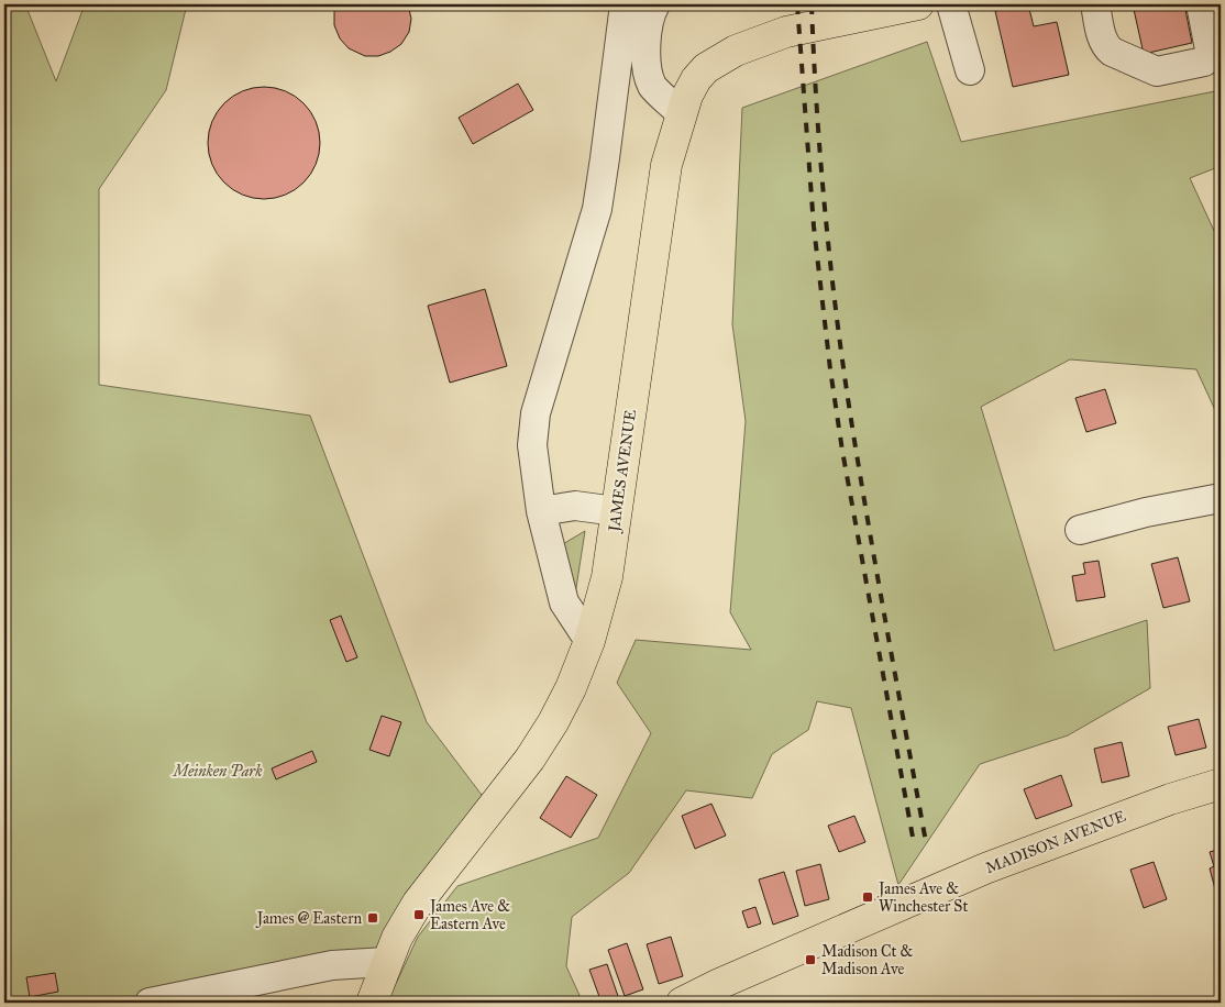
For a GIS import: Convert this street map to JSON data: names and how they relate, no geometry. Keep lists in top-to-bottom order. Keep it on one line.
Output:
{"streets":{"main road":["JAMES AVENUE","MADISON AVENUE"]},"parks":["Meinken Park"],"places":{"transit":["James Ave & Winchester St","James Ave & Eastern Ave","James @ Eastern","Madison Ct & Madison Ave"]}}
